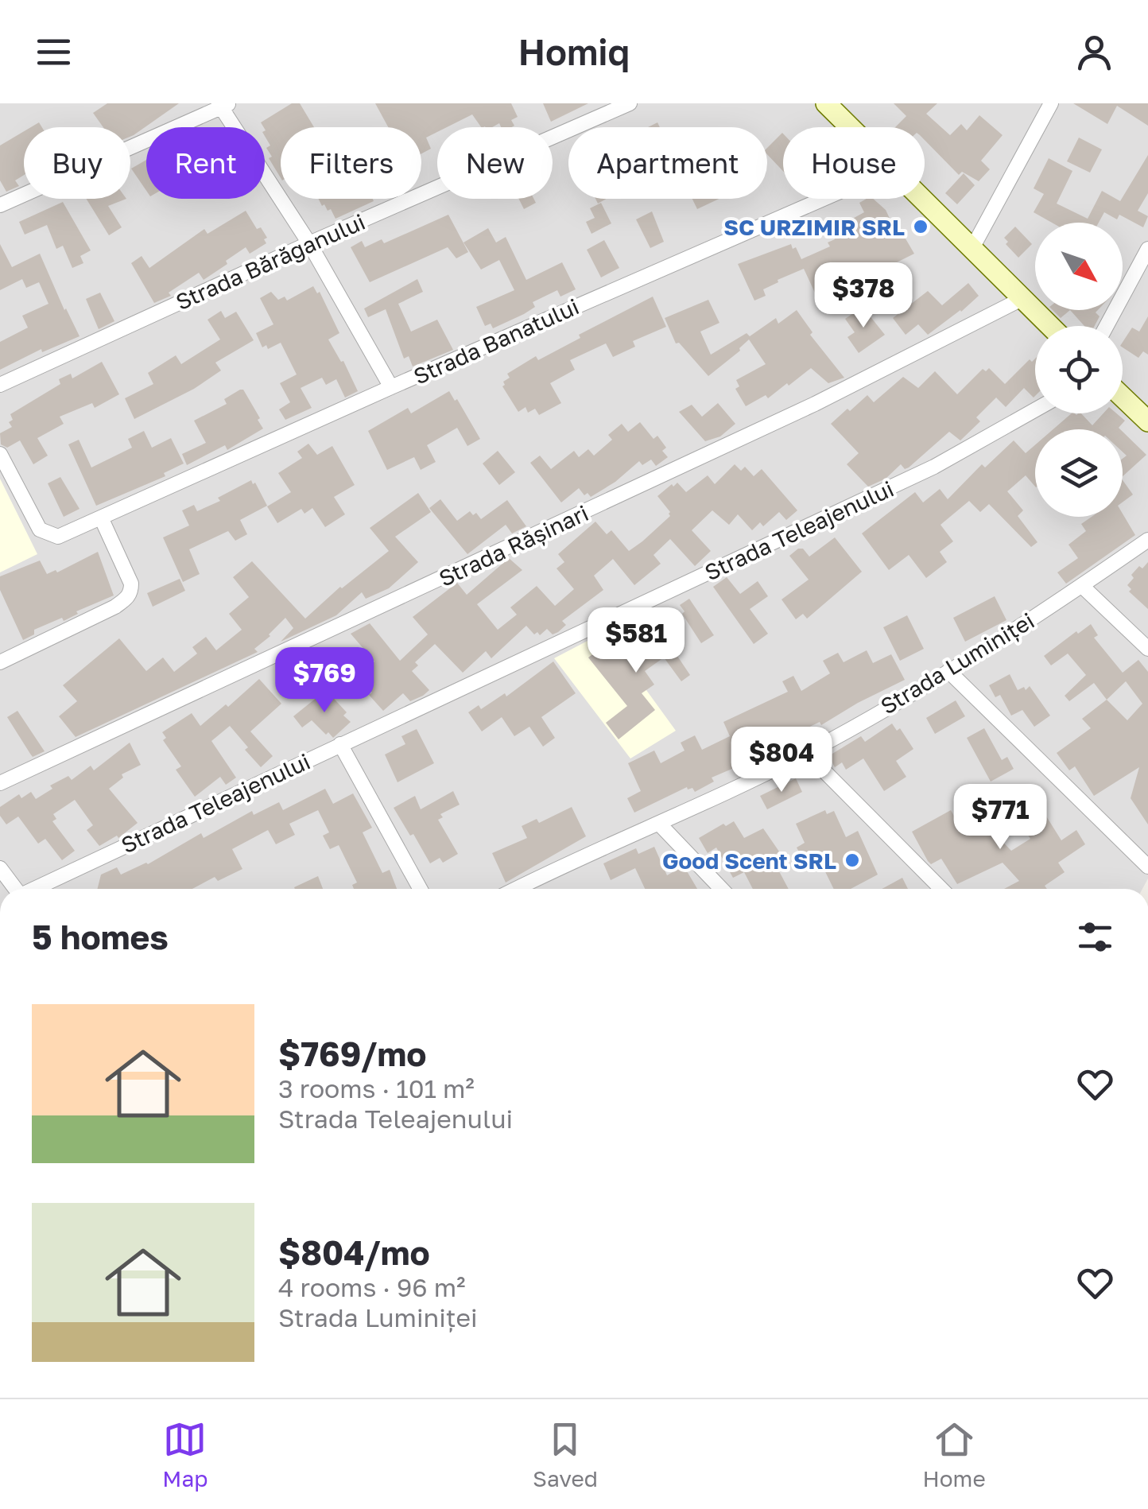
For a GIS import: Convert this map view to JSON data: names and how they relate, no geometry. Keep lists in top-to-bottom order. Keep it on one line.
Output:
{"streets":{"street":["Strada Bărăganului","Strada Banatului","Strada Teleajenului","Strada Rășinari","Strada Luminiței"]},"places":["SC URZIMIR SRL","Good Scent SRL"],"north":"bottom right","page":{"header":"Homiq","chip":["Buy","Rent","Filters","New","Apartment","House"],"price":["$378","$581","$769","$804","$771"],"heading":"5 homes","list":[{"name":"$769/mo","note":"3 rooms · 101 m² · Strada Teleajenului"},{"name":"$804/mo","note":"4 rooms · 96 m² · Strada Luminiței"}],"tabs":["Map","Saved","Home"]}}
